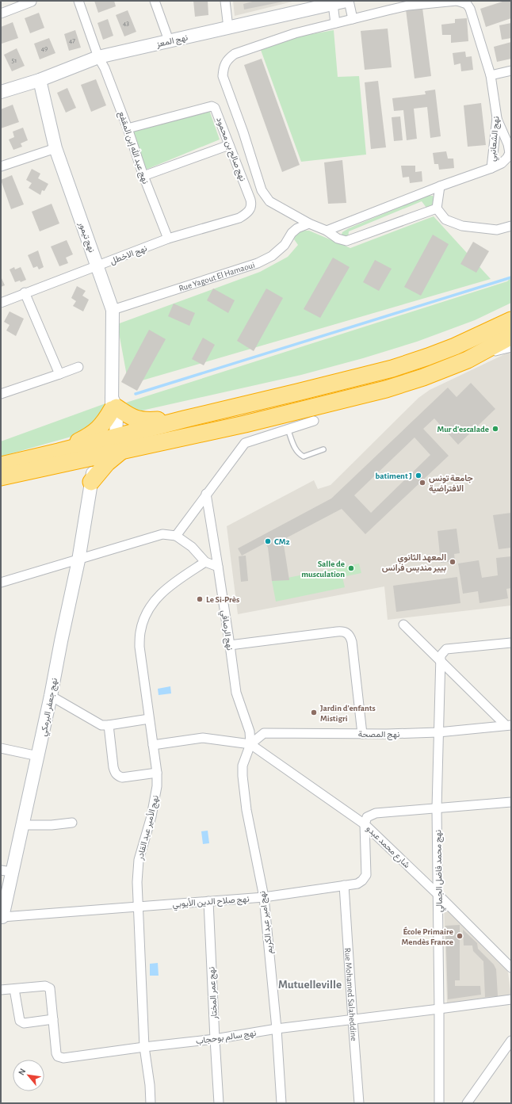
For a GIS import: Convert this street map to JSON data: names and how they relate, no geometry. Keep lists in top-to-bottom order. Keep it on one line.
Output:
{"streets":{"street":["نهج المعز","نهج الشعانبي","نهج عبد الله إبن المقفع","نهج صالح بن محمود","نهج تيمور","نهج الاخطل","Rue Yagout El Hamaoui","نهج الرصافي","نهج جعفر البرمكي","نهج المصحة","نهج الأمير عبد القادر","شارع محمد عبدو","نهج محمد فاضل الجمالي","نهج صلاح الدين الأيوبي","نهج امير عبد الكريم","نهج عمر المختار","Rue Mohamed Salaheddine","نهج سالم بوحجاب"]},"crossings":[["نهج المعز","نهج عبد الله إبن المقفع"],["نهج المعز","نهج تيمور"],["نهج عبد الله إبن المقفع","نهج صالح بن محمود"],["نهج عبد الله إبن المقفع","نهج الاخطل"],["نهج صالح بن محمود","نهج الاخطل"],["نهج تيمور","نهج الاخطل"],["نهج تيمور","Rue Yagout El Hamaoui"],["نهج تيمور","نهج جعفر البرمكي"],["نهج الرصافي","نهج المصحة"],["نهج الرصافي","شارع محمد عبدو"],["نهج الرصافي","نهج امير عبد الكريم"],["نهج جعفر البرمكي","نهج صلاح الدين الأيوبي"],["نهج المصحة","شارع محمد عبدو"],["نهج المصحة","نهج محمد فاضل الجمالي"],["نهج المصحة","نهج امير عبد الكريم"],["نهج الأمير عبد القادر","نهج صلاح الدين الأيوبي"],["نهج الأمير عبد القادر","نهج سالم بوحجاب"],["شارع محمد عبدو","نهج محمد فاضل الجمالي"],["شارع محمد عبدو","نهج صلاح الدين الأيوبي"],["شارع محمد عبدو","نهج امير عبد الكريم"],["نهج محمد فاضل الجمالي","نهج سالم بوحجاب"],["نهج صلاح الدين الأيوبي","نهج امير عبد الكريم"],["نهج صلاح الدين الأيوبي","نهج عمر المختار"],["نهج صلاح الدين الأيوبي","Rue Mohamed Salaheddine"],["نهج امير عبد الكريم","نهج سالم بوحجاب"],["نهج عمر المختار","نهج سالم بوحجاب"],["Rue Mohamed Salaheddine","نهج سالم بوحجاب"]],"districts":["Mutuelleville"],"places":["Mur d'escalade","batiment J","جامعة تونس الافتراضية","CM2","المعهد الثانوي بيير منديس فرانس","Salle de musculation","Le Si-Près","Jardin d'enfants Mistigri","École Primaire Mendès France"],"house_numbers":["43","47","49","51"],"north":"top left"}
